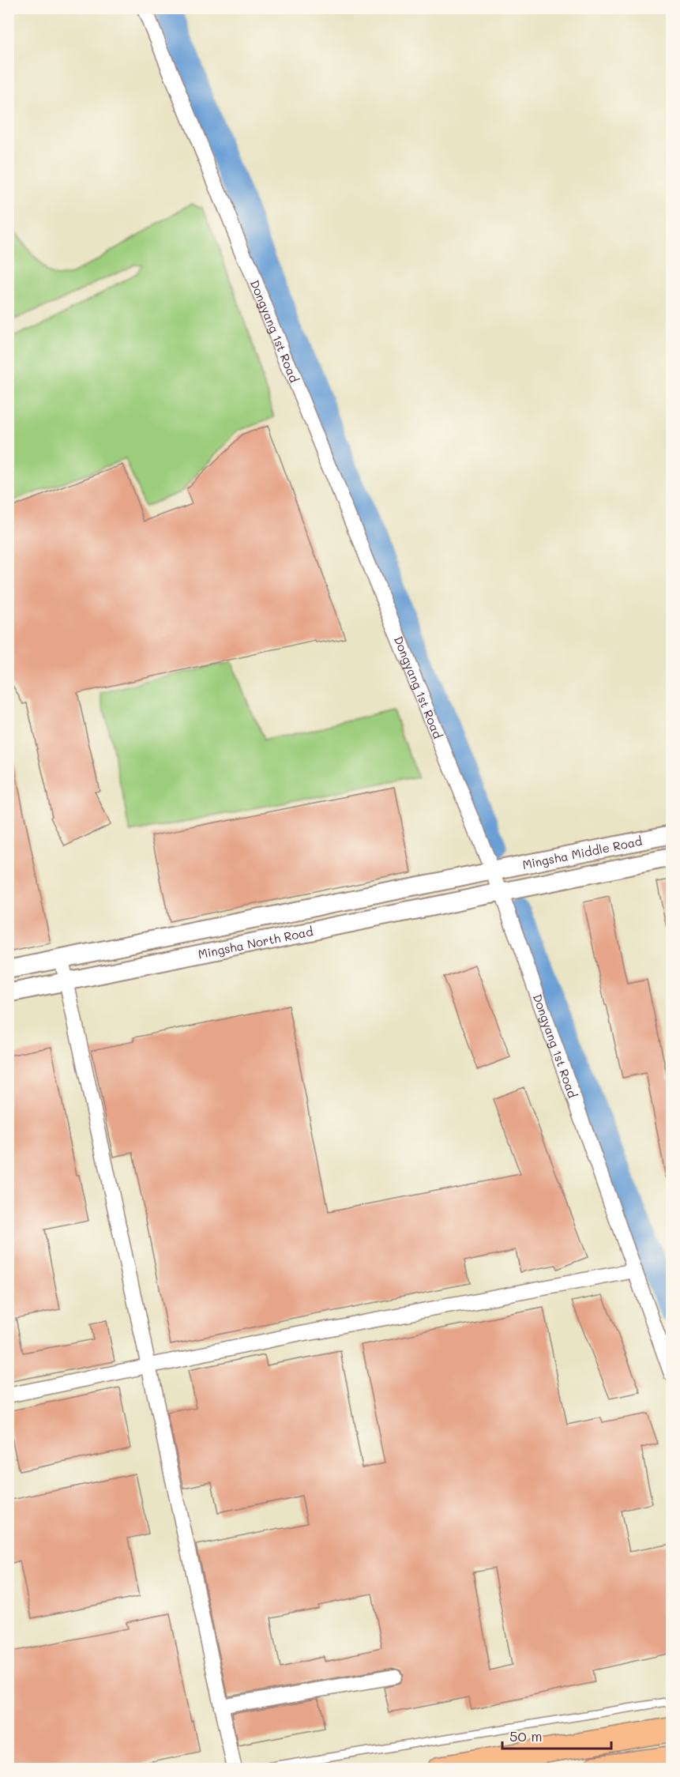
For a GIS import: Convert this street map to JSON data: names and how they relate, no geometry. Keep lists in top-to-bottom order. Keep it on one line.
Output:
{"streets":{"street":["Dongyang 1st Road","Mingsha Middle Road","Mingsha North Road"]},"crossings":[["Dongyang 1st Road","Mingsha Middle Road"],["Dongyang 1st Road","Mingsha North Road"],["Mingsha Middle Road","Mingsha North Road"]],"scale_bar":"50 m"}
